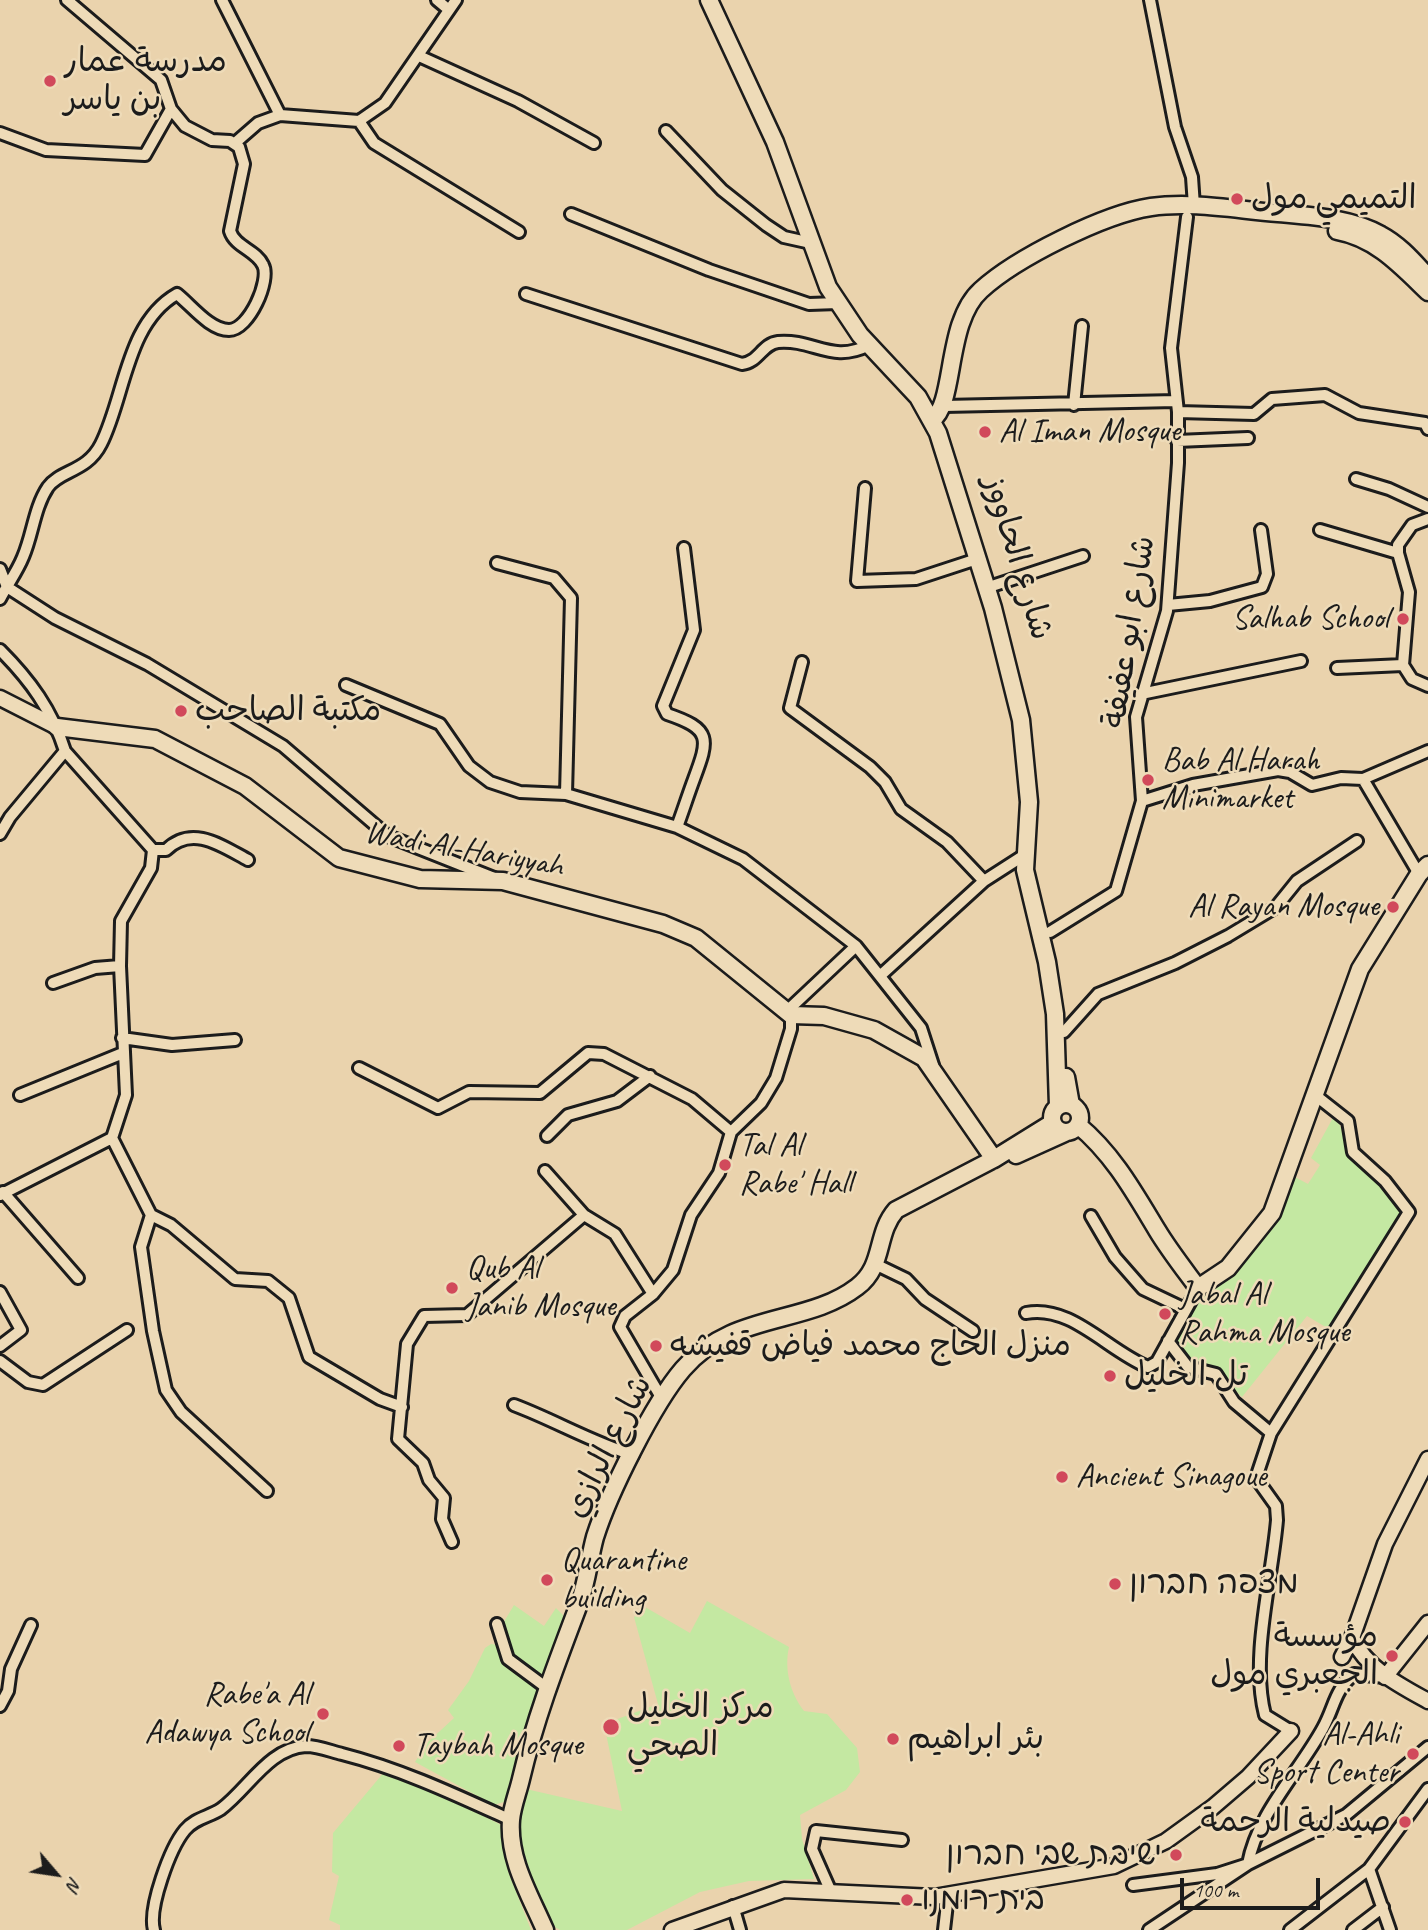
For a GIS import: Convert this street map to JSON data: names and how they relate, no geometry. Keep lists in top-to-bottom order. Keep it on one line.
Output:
{"streets":{"main road":["شارع الحاووز","Wadi Al-Hariyyah","شارع الرازي"],"street":["شارع ابو عفيفة"]},"crossings":[["شارع الحاووز","شارع ابو عفيفة"]],"places":["مدرسة عمار بن ياسر","التميمي مول","Al Iman Mosque","Salhab School","مكتبة الصاحب","Bab Al Harah Minimarket","Al Rayan Mosque","Tal Al Rabe' Hall","Qub Al Janib Mosque","Jabal Al Rahma Mosque","منزل الحاج محمد فياض قفيشه","تل الخليل","Ancient Sinagoue","Quarantine building","מצפה חברון","مؤسسة الجعبري مول","Rabe'a Al Adawya School","مركز الخليل الصحي","بئر ابراهيم","Taybah Mosque","Al-Ahli Sport Center","صيدلية الرحمة","ישיבת שבי חברון","בית רומנו"],"scale_bar":"100 m","north":"bottom right"}
